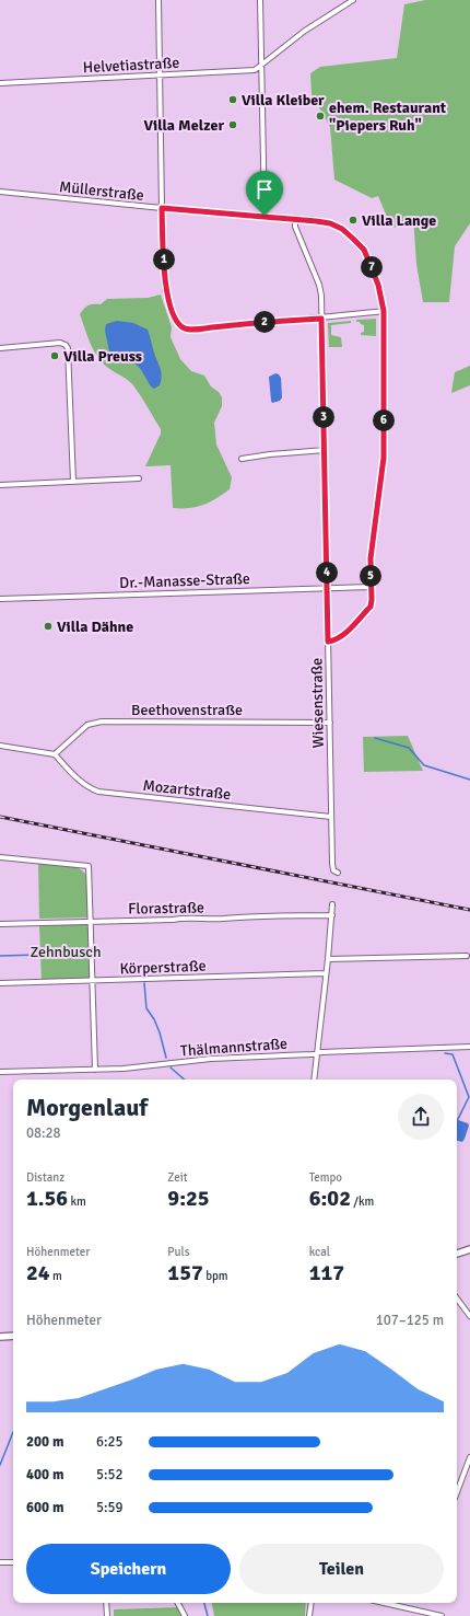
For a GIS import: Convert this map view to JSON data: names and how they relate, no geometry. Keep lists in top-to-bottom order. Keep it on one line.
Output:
{"streets":{"street":["Helvetiastraße","Müllerstraße","Dr.-Manasse-Straße","Wiesenstraße","Beethovenstraße","Mozartstraße","Florastraße","Körperstraße","Thälmannstraße"]},"crossings":[["Müllerstraße","Wiesenstraße"],["Dr.-Manasse-Straße","Wiesenstraße"],["Wiesenstraße","Beethovenstraße"],["Wiesenstraße","Mozartstraße"],["Beethovenstraße","Mozartstraße"]],"parks":["Zehnbusch"],"places":["Villa Kleiber","ehem. Restaurant \"Piepers Ruh\"","Villa Melzer","Villa Lange","Villa Preuss","Villa Dähne"],"page":{"pins":["1","7","2","3","6","4","5"],"heading":["Morgenlauf","08:28"],"stats":[["Distanz","1.56 km"],["Zeit","9:25"],["Tempo","6:02 /km"],["Höhenmeter","24 m"],["Puls","157 bpm"],["kcal","117"]],"chart":["Höhenmeter","107–125 m"],"list":[{"name":"200 m","note":"6:25"},{"name":"400 m","note":"5:52"},{"name":"600 m","note":"5:59"}],"buttons":["Speichern","Teilen"]}}
